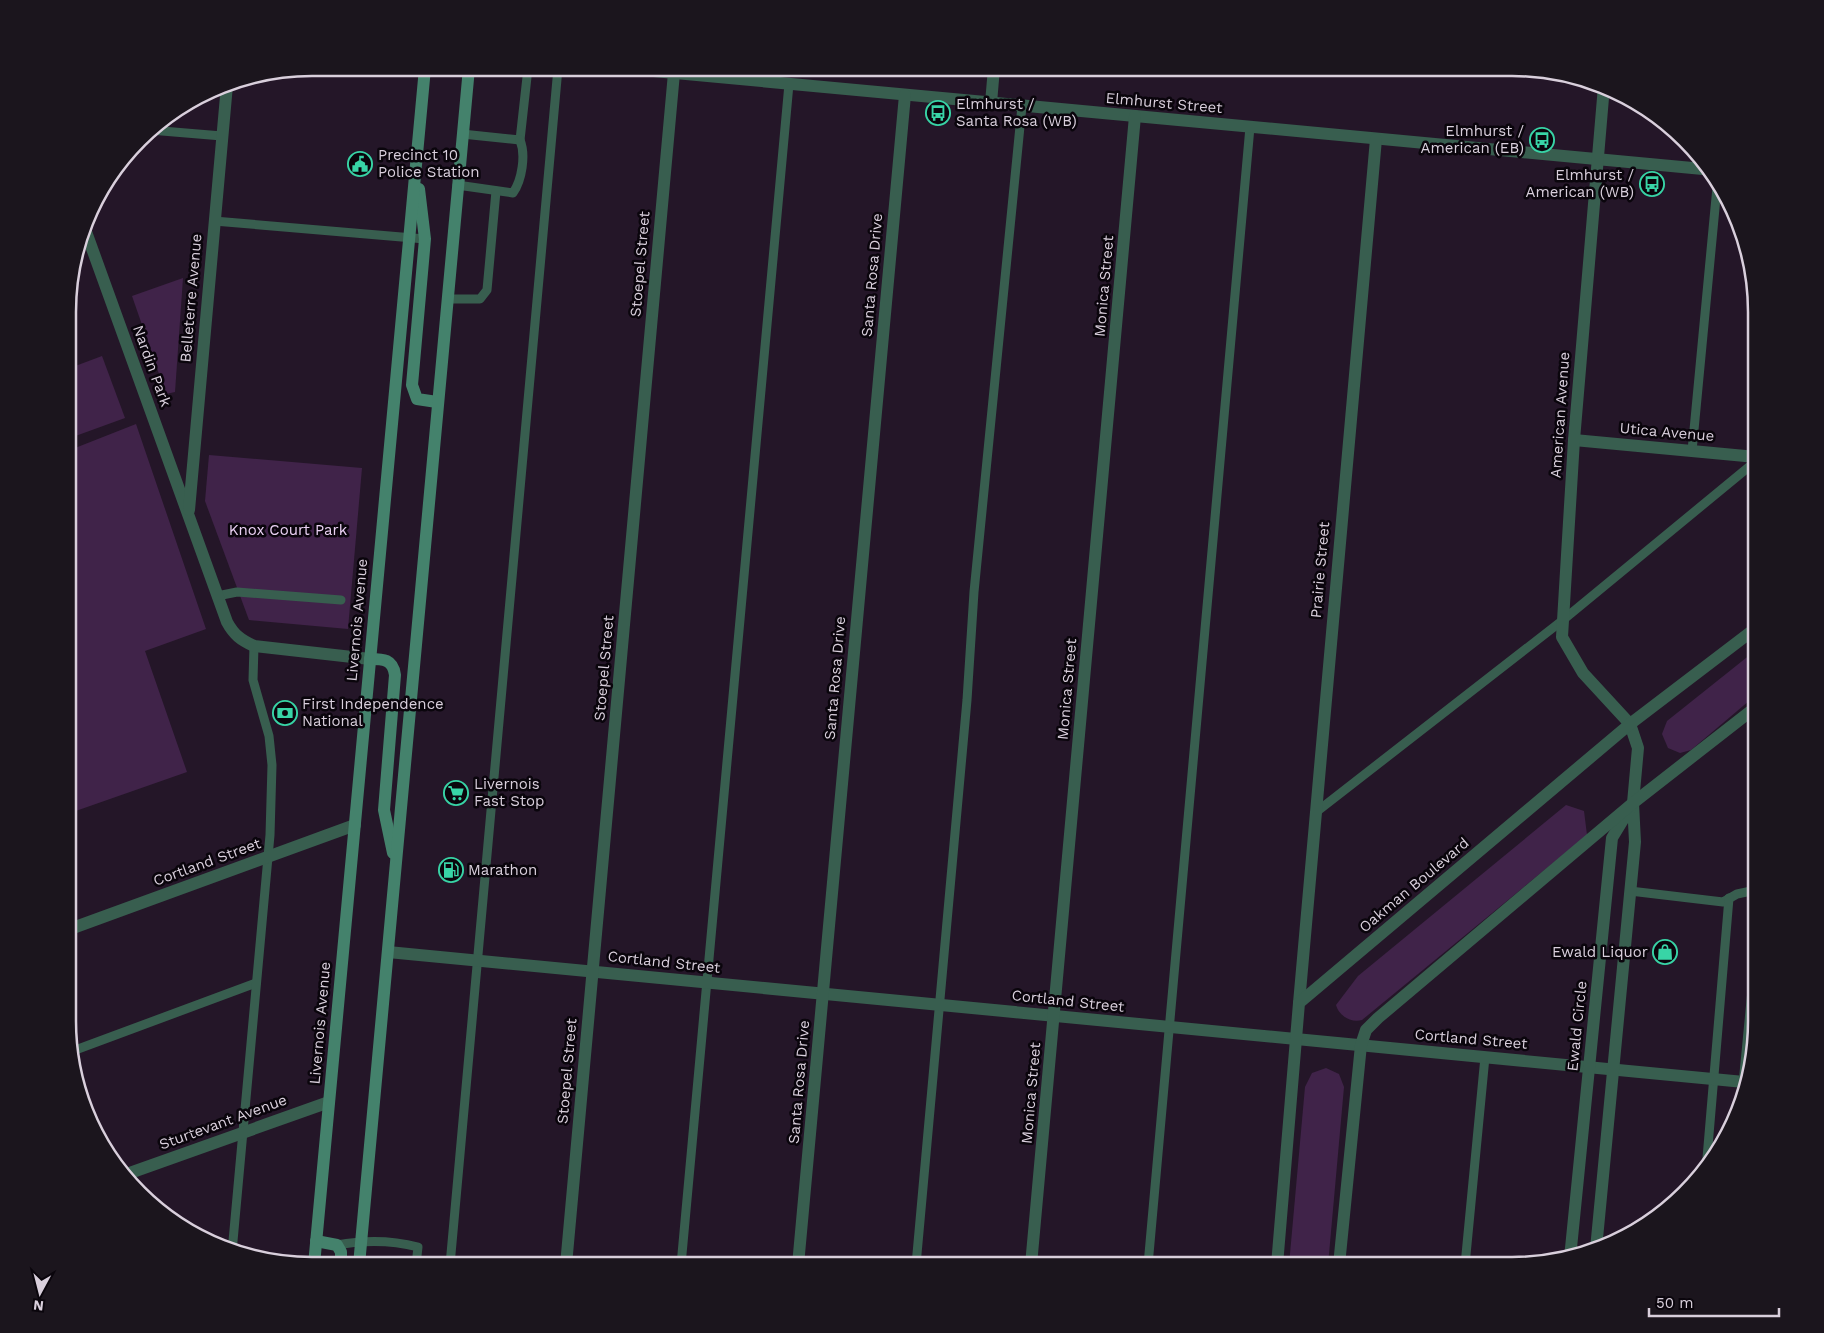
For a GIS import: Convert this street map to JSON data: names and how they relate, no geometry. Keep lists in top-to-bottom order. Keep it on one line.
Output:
{"streets":{"main road":["Livernois Avenue"],"street":["Elmhurst Street","Stoepel Street","Santa Rosa Drive","Monica Street","Belleterre Avenue","Nardin Park","American Avenue","Utica Avenue","Prairie Street","Cortland Street","Oakman Boulevard","Ewald Circle","Sturtevant Avenue"]},"crossings":[["Elmhurst Street","Santa Rosa Drive"],["Elmhurst Street","Monica Street"],["Elmhurst Street","American Avenue"],["Elmhurst Street","Prairie Street"],["Stoepel Street","Cortland Street"],["Santa Rosa Drive","Cortland Street"],["Monica Street","Cortland Street"],["Belleterre Avenue","Nardin Park"],["American Avenue","Utica Avenue"],["American Avenue","Oakman Boulevard"],["American Avenue","Ewald Circle"],["Prairie Street","Oakman Boulevard"],["Livernois Avenue","Cortland Street"],["Livernois Avenue","Sturtevant Avenue"],["Cortland Street","Ewald Circle"],["Oakman Boulevard","Ewald Circle"]],"parks":["Knox Court Park"],"places":{"bus stop":["Elmhurst / Santa Rosa (WB)","Elmhurst / American (EB)","Elmhurst / American (WB)"],"public building":["Precinct 10 Police Station"],"bank":["First Independence National"],"supermarket":["Livernois Fast Stop"],"fuel station":["Marathon"],"shop":["Ewald Liquor"]},"scale_bar":"50 m","north":"bottom"}
